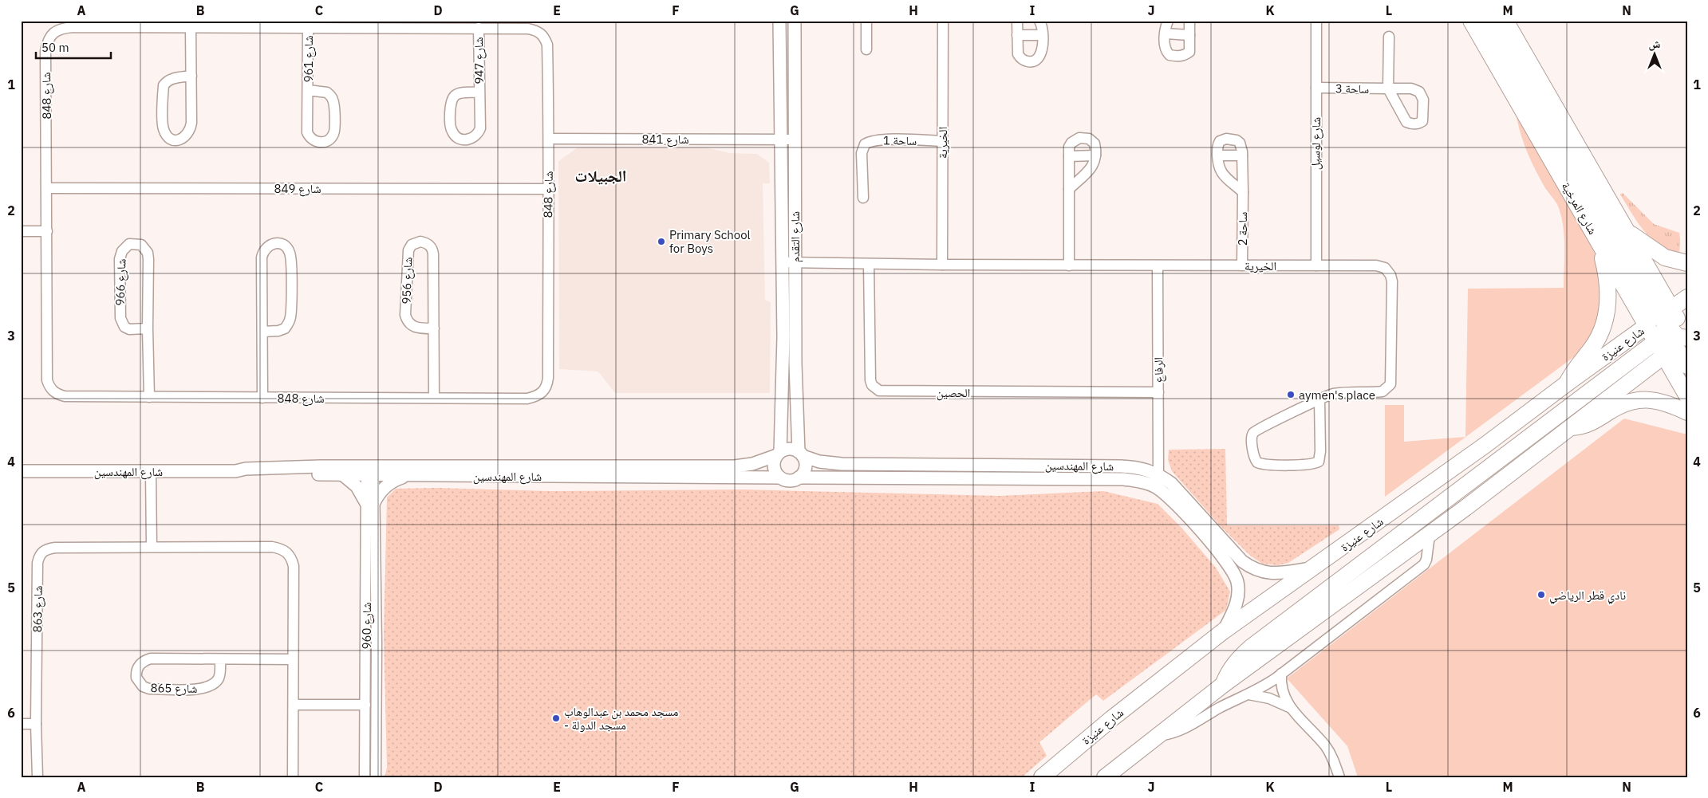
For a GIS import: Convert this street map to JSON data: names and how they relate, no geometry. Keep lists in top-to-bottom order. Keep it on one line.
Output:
{"streets":{"main road":["شارع المرخية","شارع عنيزة"],"street":["شارع 961","شارع 947","ساحة 3","شارع 848","شارع 841","ساحة 1","الخيرية","شارع لوسيل","شارع 849","ساحة 2","شارع التقدم","شارع 956","شارع 966","الرفاع","الحصين","شارع المهندسين","شارع 863","شارع 960","شارع 865"]},"crossings":[["شارع 961","شارع 848"],["شارع 947","شارع 848"],["ساحة 3","شارع لوسيل"],["شارع 848","شارع 841"],["شارع 848","شارع 849"],["شارع 848","شارع 956"],["شارع 848","شارع 966"],["شارع 841","شارع التقدم"],["ساحة 1","الخيرية"],["الخيرية","شارع لوسيل"],["الخيرية","ساحة 2"],["الخيرية","شارع التقدم"],["الخيرية","الرفاع"],["الخيرية","الحصين"],["شارع المرخية","شارع عنيزة"],["شارع التقدم","شارع المهندسين"],["شارع عنيزة","شارع المهندسين"],["الرفاع","الحصين"],["الرفاع","شارع المهندسين"],["شارع المهندسين","شارع 960"],["شارع 863","شارع 865"]],"districts":["الجبيلات"],"places":["Primary School for Boys","aymen's place","نادي قطر الرياضي","مسجد محمد بن عبدالوهاب - مسجد الدولة"],"scale_bar":"50 m","north":"top","grid":{"columns":["A","B","C","D","E","F","G","H","I","J","K","L","M","N"],"rows":["1","2","3","4","5","6"]}}
